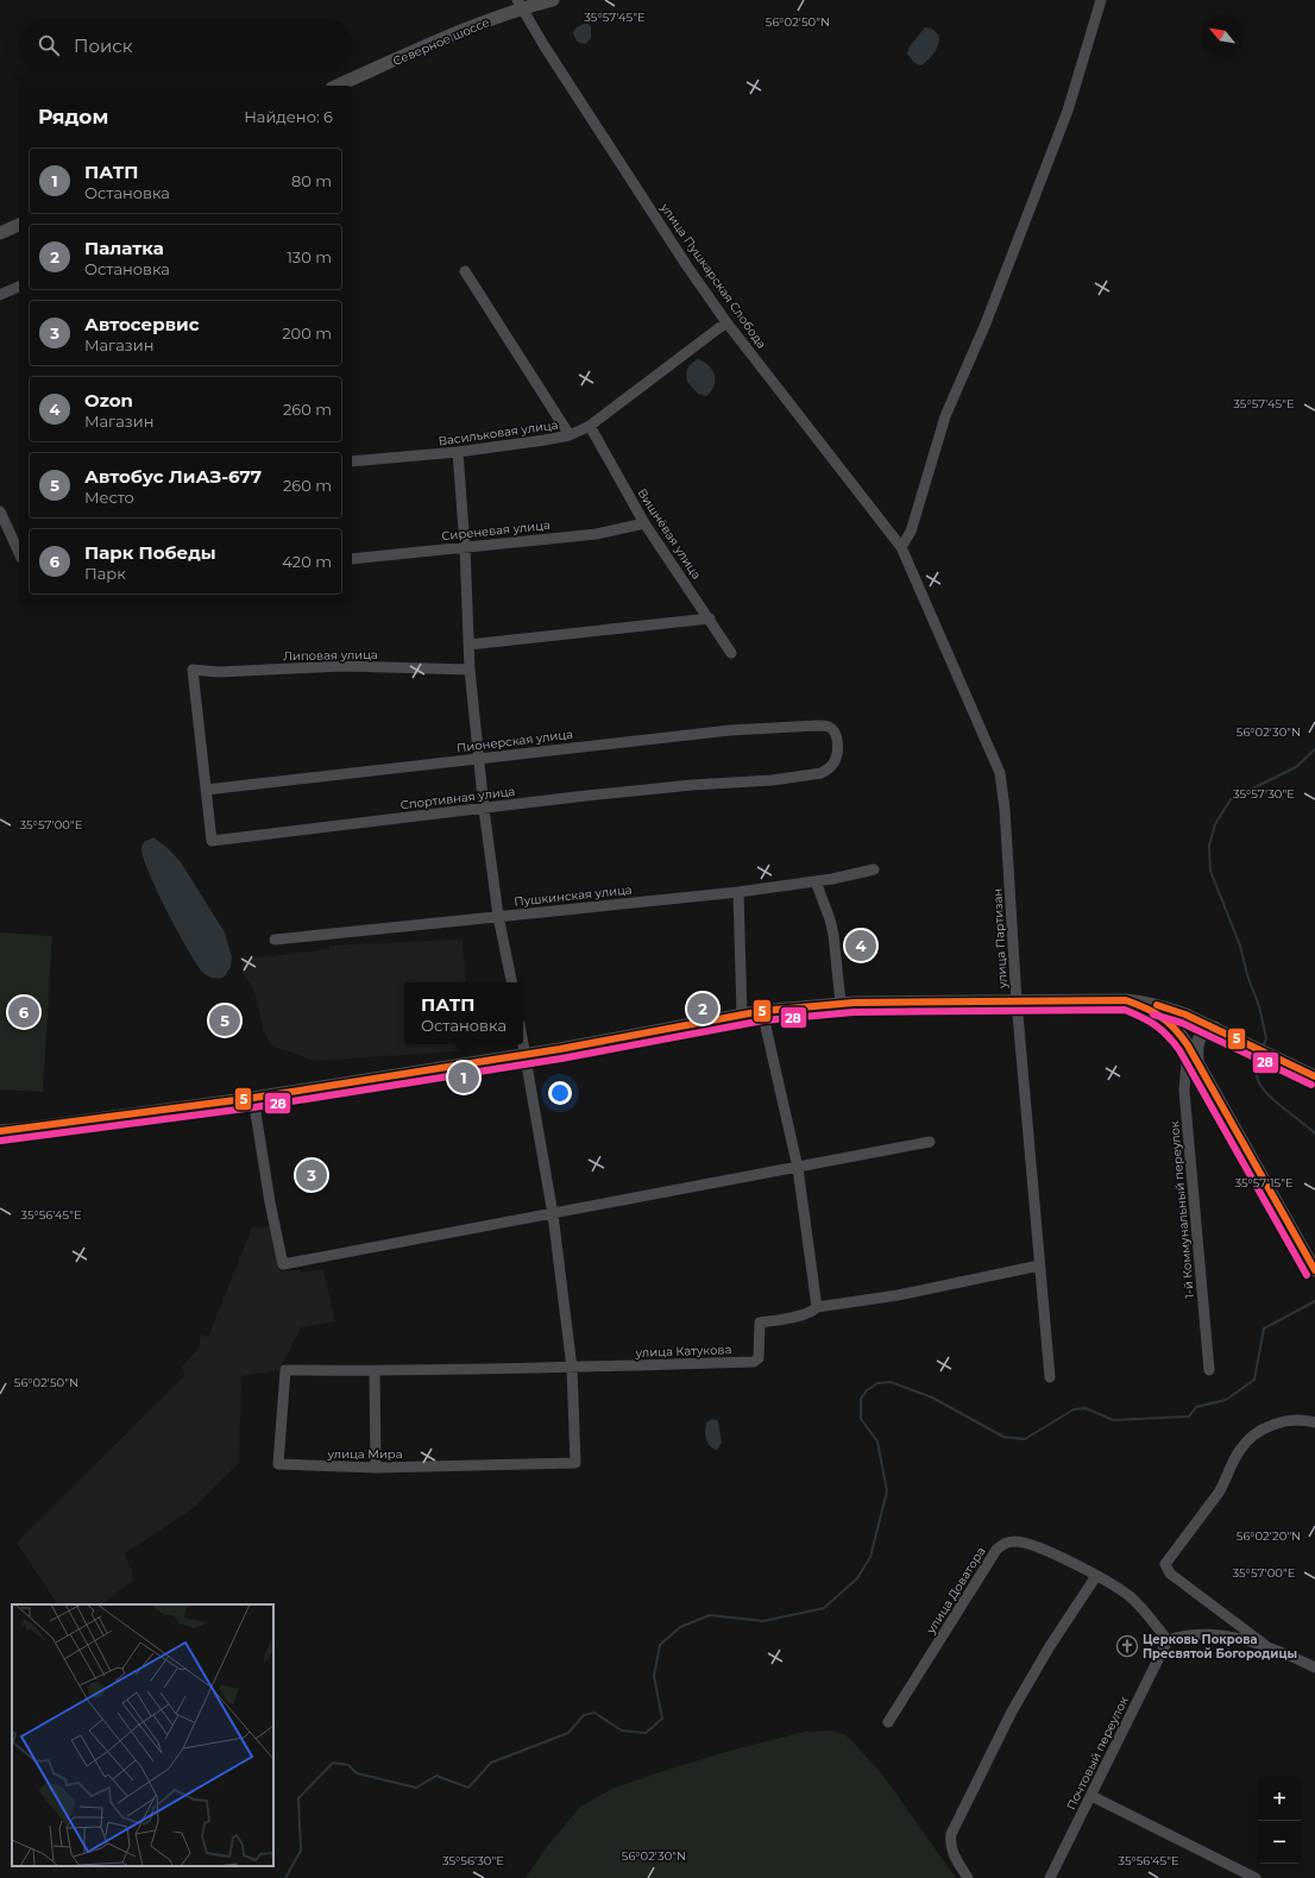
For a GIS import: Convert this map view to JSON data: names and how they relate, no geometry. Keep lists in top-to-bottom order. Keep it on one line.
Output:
{"streets":{"main road":["Северное шоссе"],"street":["улица Пушкарская Слобода","Васильковая улица","Сиреневая улица","Вишнёвая улица","Липовая улица","Пионерская улица","Спортивная улица","Пушкинская улица","улица Партизан","1-й Коммунальный переулок","улица Катукова","улица Мира","улица Доватора","Почтовый переулок"]},"crossings":[["Северное шоссе","улица Пушкарская Слобода"],["улица Пушкарская Слобода","Васильковая улица"],["улица Пушкарская Слобода","улица Партизан"],["Васильковая улица","Вишнёвая улица"],["Сиреневая улица","Вишнёвая улица"],["Липовая улица","Спортивная улица"],["Пионерская улица","Спортивная улица"],["улица Партизан","улица Катукова"],["улица Катукова","улица Мира"],["улица Доватора","Почтовый переулок"]],"places":{"church":["Церковь Покрова Пресвятой Богородицы"]},"lines":["transit line 5","transit line 28"],"north":"top left","page":{"search":"Поиск","heading":["Рядом","Найдено: 6"],"list":[{"mark":"1","name":"ПАТП","note":"Остановка","value":"80 m"},{"mark":"2","name":"Палатка","note":"Остановка","value":"130 m"},{"mark":"3","name":"Автосервис","note":"Магазин","value":"200 m"},{"mark":"4","name":"Ozon","note":"Магазин","value":"260 m"},{"mark":"5","name":"Автобус ЛиАЗ-677","note":"Место","value":"260 m"},{"mark":"6","name":"Парк Победы","note":"Парк","value":"420 m"}],"pins":["4","2","6","5","1","3"],"popup":["ПАТП","Остановка"],"map_buttons":["+","−"]},"coordinates":["35°57'45\"E","56°02'50\"N","56°02'30\"N","35°57'30\"E","35°57'00\"E","35°57'15\"E","35°56'45\"E","56°02'20\"N","35°56'30\"E"]}
